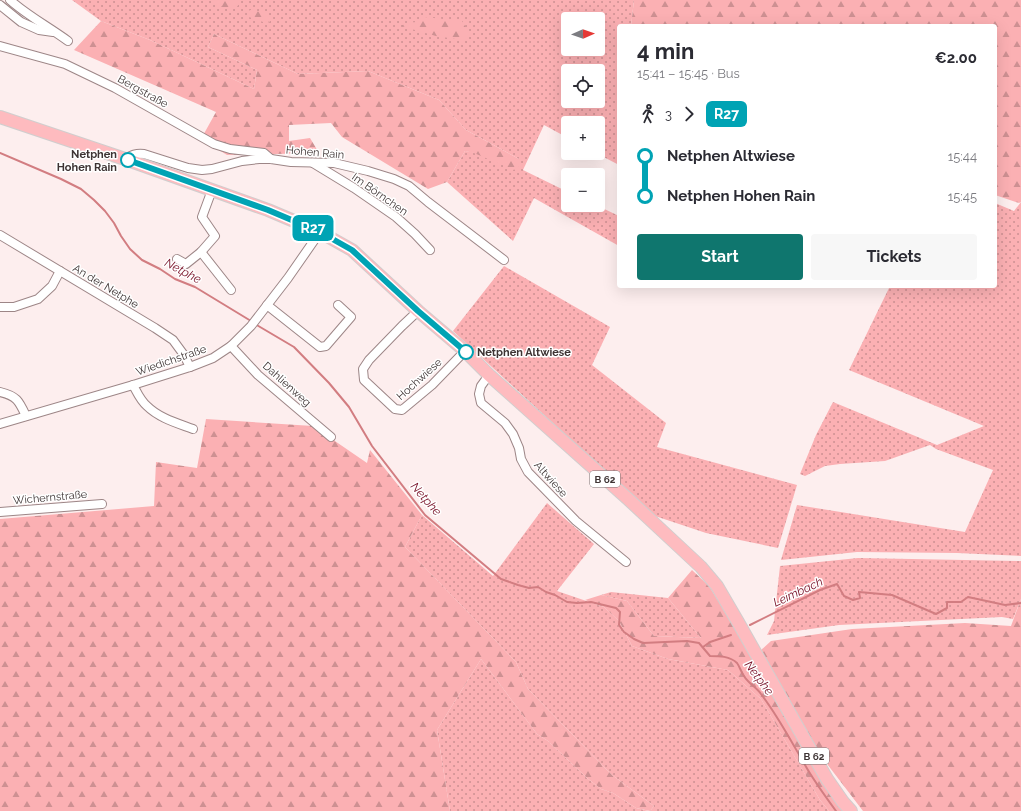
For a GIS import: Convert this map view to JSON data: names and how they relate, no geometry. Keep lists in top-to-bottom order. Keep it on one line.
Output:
{"streets":{"main road":["B 62"],"street":["Bergstraße","Hohen Rain","Im Börnchen","An der Netphe","Wiedichstraße","Hochwiese","Dahlienweg","Altwiese","Wichernstraße"]},"crossings":[["Bergstraße","Hohen Rain"],["Hohen Rain","Im Börnchen"],["Hohen Rain","B 62"],["An der Netphe","Wiedichstraße"],["Wiedichstraße","Dahlienweg"],["Wiedichstraße","B 62"],["Hochwiese","B 62"],["Altwiese","B 62"]],"water":["Netphe","Leimbach"],"places":["Netphen Hohen Rain","Netphen Altwiese"],"lines":["bus line R27"],"north":"right","page":{"on_map":"R27","map_buttons":["+","−"],"heading":["4 min","15:41 – 15:45 · Bus","€2.00"],"legs":["3","R27"],"list":[{"name":"Netphen Altwiese","value":"15:44"},{"name":"Netphen Hohen Rain","value":"15:45"}],"buttons":["Start","Tickets"]}}
